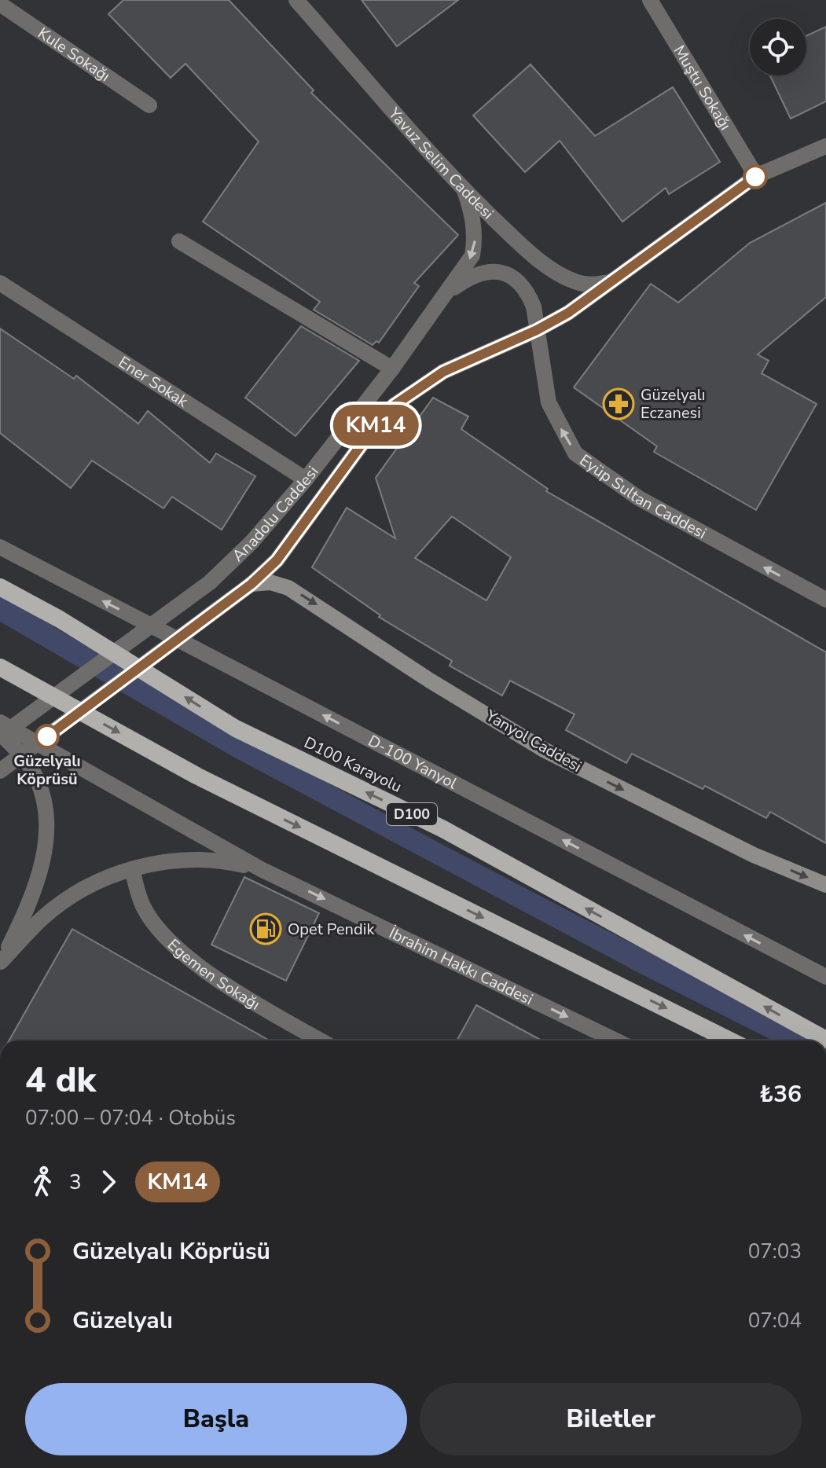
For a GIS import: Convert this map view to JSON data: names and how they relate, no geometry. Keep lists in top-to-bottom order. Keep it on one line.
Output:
{"streets":{"highway":["D100 Karayolu","D100"],"main road":["Yanyol Caddesi"],"street":["Kule Sokağı","Muştu Sokağı","Yavuz Selim Caddesi","Ener Sokak","Eyüp Sultan Caddesi","Anadolu Caddesi","D-100 Yanyol","İbrahim Hakkı Caddesi","Egemen Sokağı"]},"crossings":[["Muştu Sokağı","Anadolu Caddesi"],["Yavuz Selim Caddesi","Anadolu Caddesi"],["Ener Sokak","Anadolu Caddesi"],["Eyüp Sultan Caddesi","Anadolu Caddesi"],["Anadolu Caddesi","Yanyol Caddesi"]],"one_way":["Eyüp Sultan Caddesi","Yanyol Caddesi","D-100 Yanyol","İbrahim Hakkı Caddesi"],"places":{"pharmacy":["Güzelyalı Eczanesi"],"other":["Güzelyalı Köprüsü"],"fuel station":["Opet Pendik"]},"lines":["bus line KM14"],"page":{"on_map":"KM14","heading":["4 dk","07:00 – 07:04 · Otobüs","₺36"],"legs":["3","KM14"],"list":[{"name":"Güzelyalı Köprüsü","value":"07:03"},{"name":"Güzelyalı","value":"07:04"}],"buttons":["Başla","Biletler"]}}
